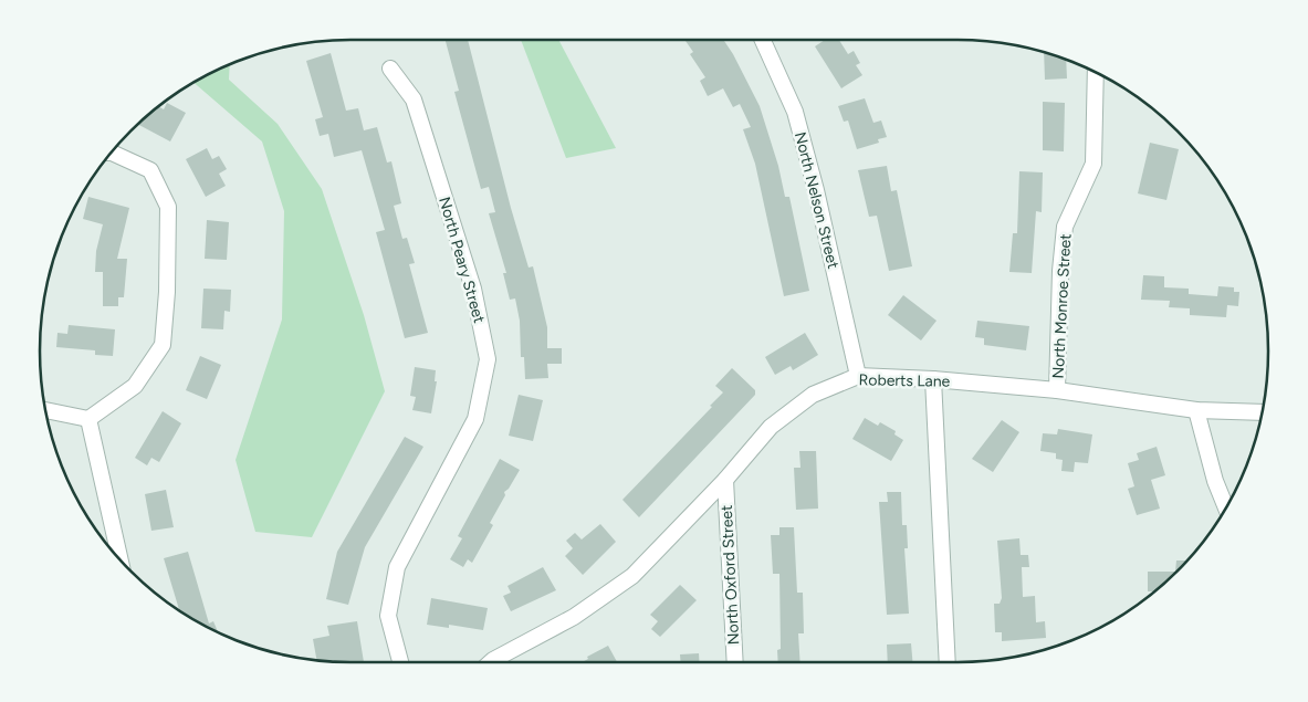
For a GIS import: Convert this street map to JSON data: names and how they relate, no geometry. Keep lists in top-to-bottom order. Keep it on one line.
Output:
{"streets":{"street":["North Nelson Street","North Peary Street","North Monroe Street","Roberts Lane","North Oxford Street"]},"crossings":[["North Nelson Street","Roberts Lane"],["North Monroe Street","Roberts Lane"],["Roberts Lane","North Oxford Street"]]}
